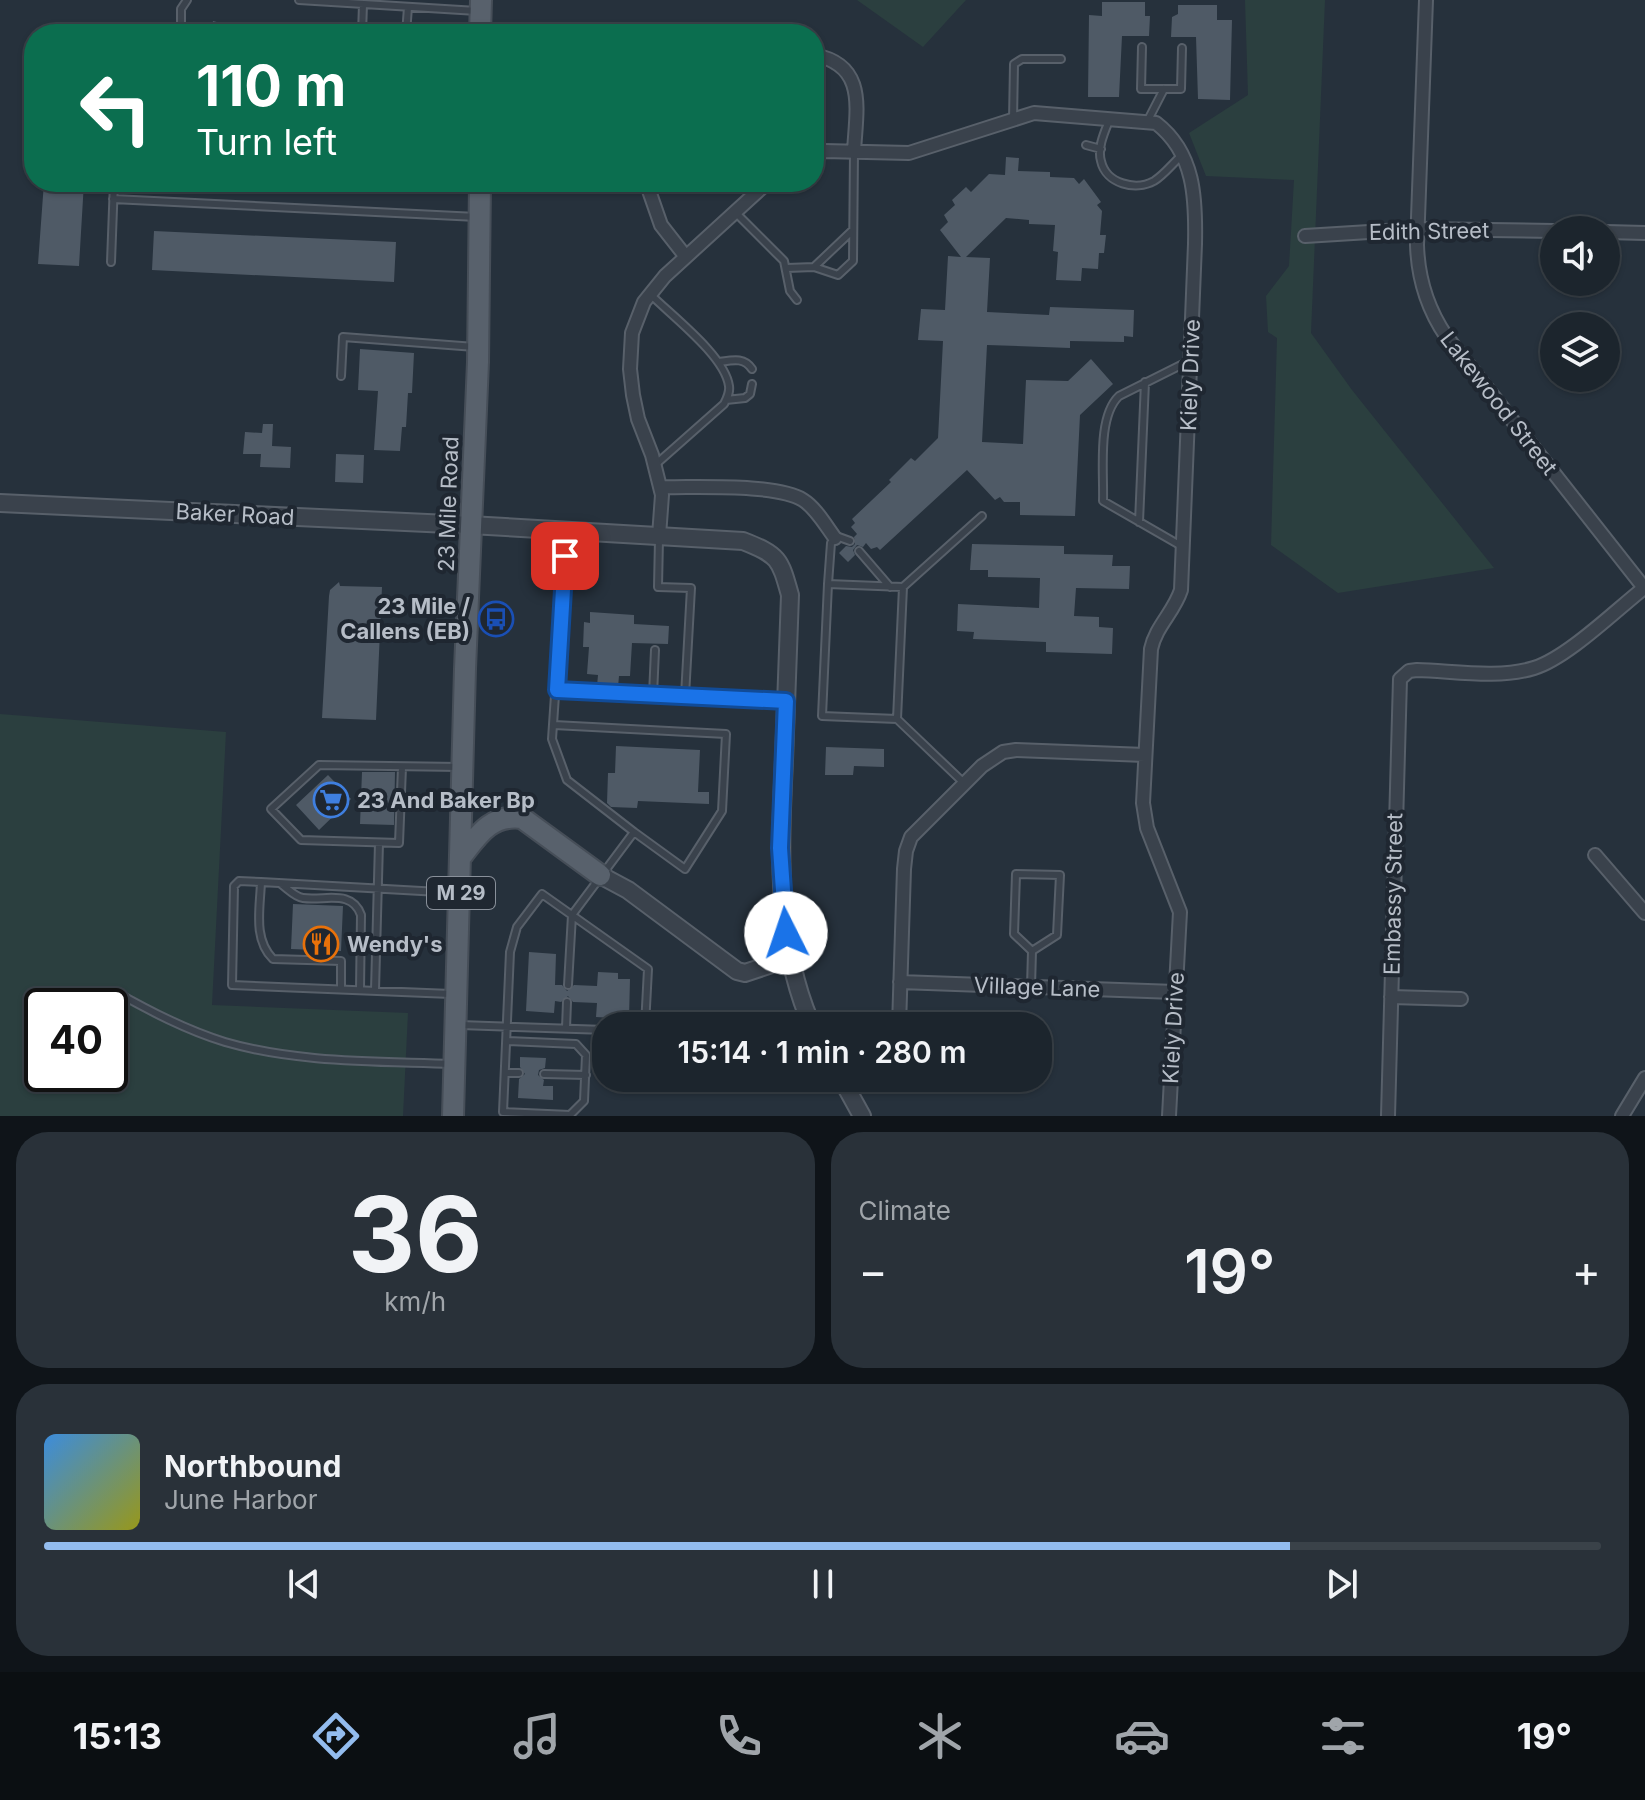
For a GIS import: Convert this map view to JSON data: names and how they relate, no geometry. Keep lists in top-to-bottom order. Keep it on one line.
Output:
{"streets":{"main road":["23 Mile Road","M 29"],"street":["Edith Street","Kiely Drive","Lakewood Street","Baker Road","Embassy Street","Village Lane"]},"crossings":[["Edith Street","Lakewood Street"],["Kiely Drive","Village Lane"],["Lakewood Street","Embassy Street"],["23 Mile Road","Baker Road"]],"places":{"bus stop":["23 Mile / Callens (EB)"],"supermarket":["23 And Baker Bp"],"restaurant":["Wendy's"]},"page":{"turn":["110 m","Turn left"],"limit":"40","trip":"15:14 · 1 min · 280 m","tile":[["36","km/h"],"Climate"],"heat":["−","19°","+"],"song":["Northbound","June Harbor"],"tabs":["15:13","19°"]}}
